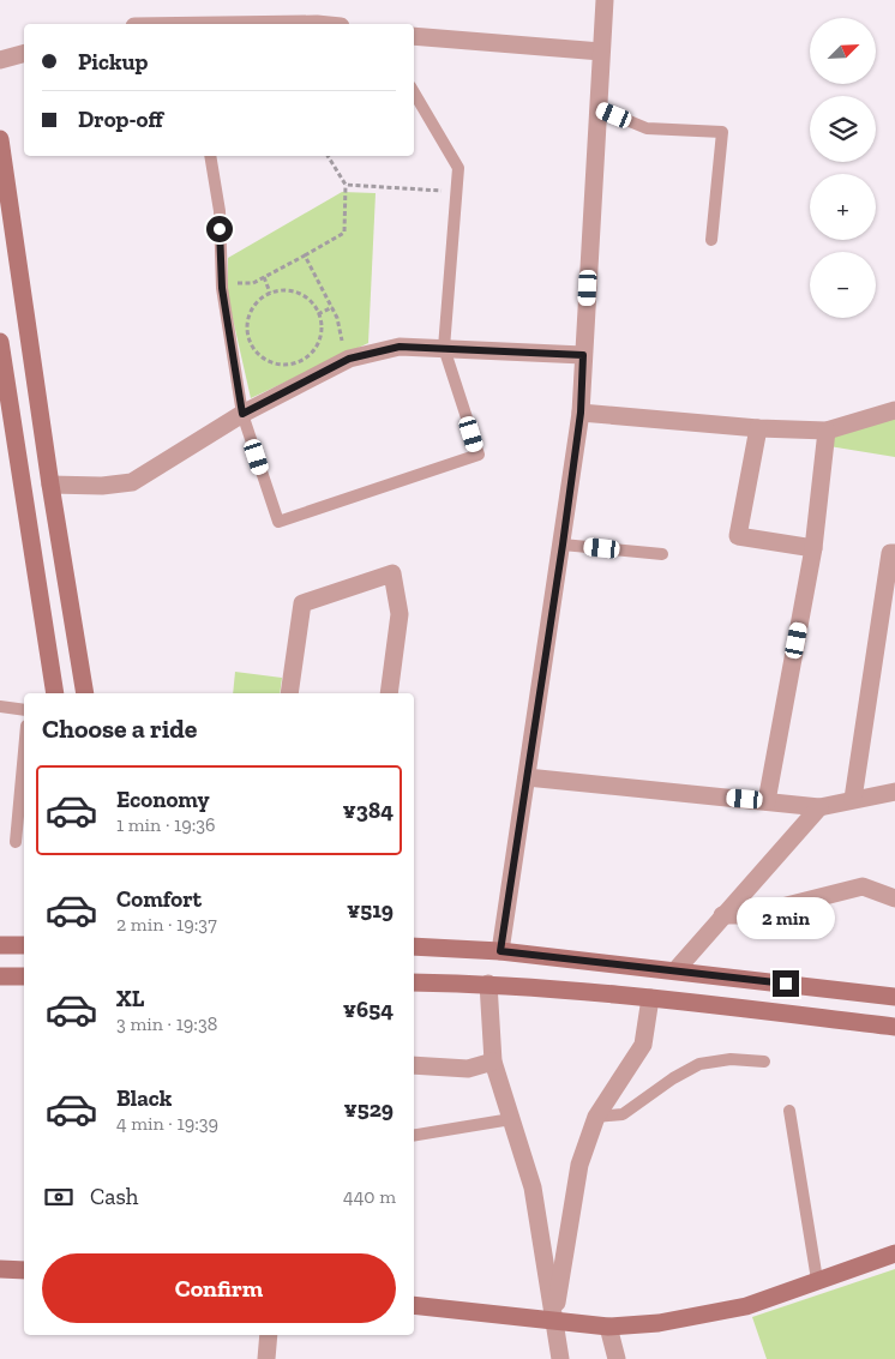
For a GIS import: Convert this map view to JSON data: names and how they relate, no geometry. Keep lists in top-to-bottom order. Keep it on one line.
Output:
{"north":"top right","page":{"map_buttons":["+","−"],"banner":["Pickup","Drop-off"],"heading":"Choose a ride","list":[{"name":"Economy","note":"1 min · 19:36","value":"¥384"},{"name":"Comfort","note":"2 min · 19:37","value":"¥519"},{"name":"XL","note":"3 min · 19:38","value":"¥654"},{"name":"Black","note":"4 min · 19:39","value":"¥529"}],"bubble":"2 min","pay":["Cash","440 m"],"buttons":"Confirm"}}
